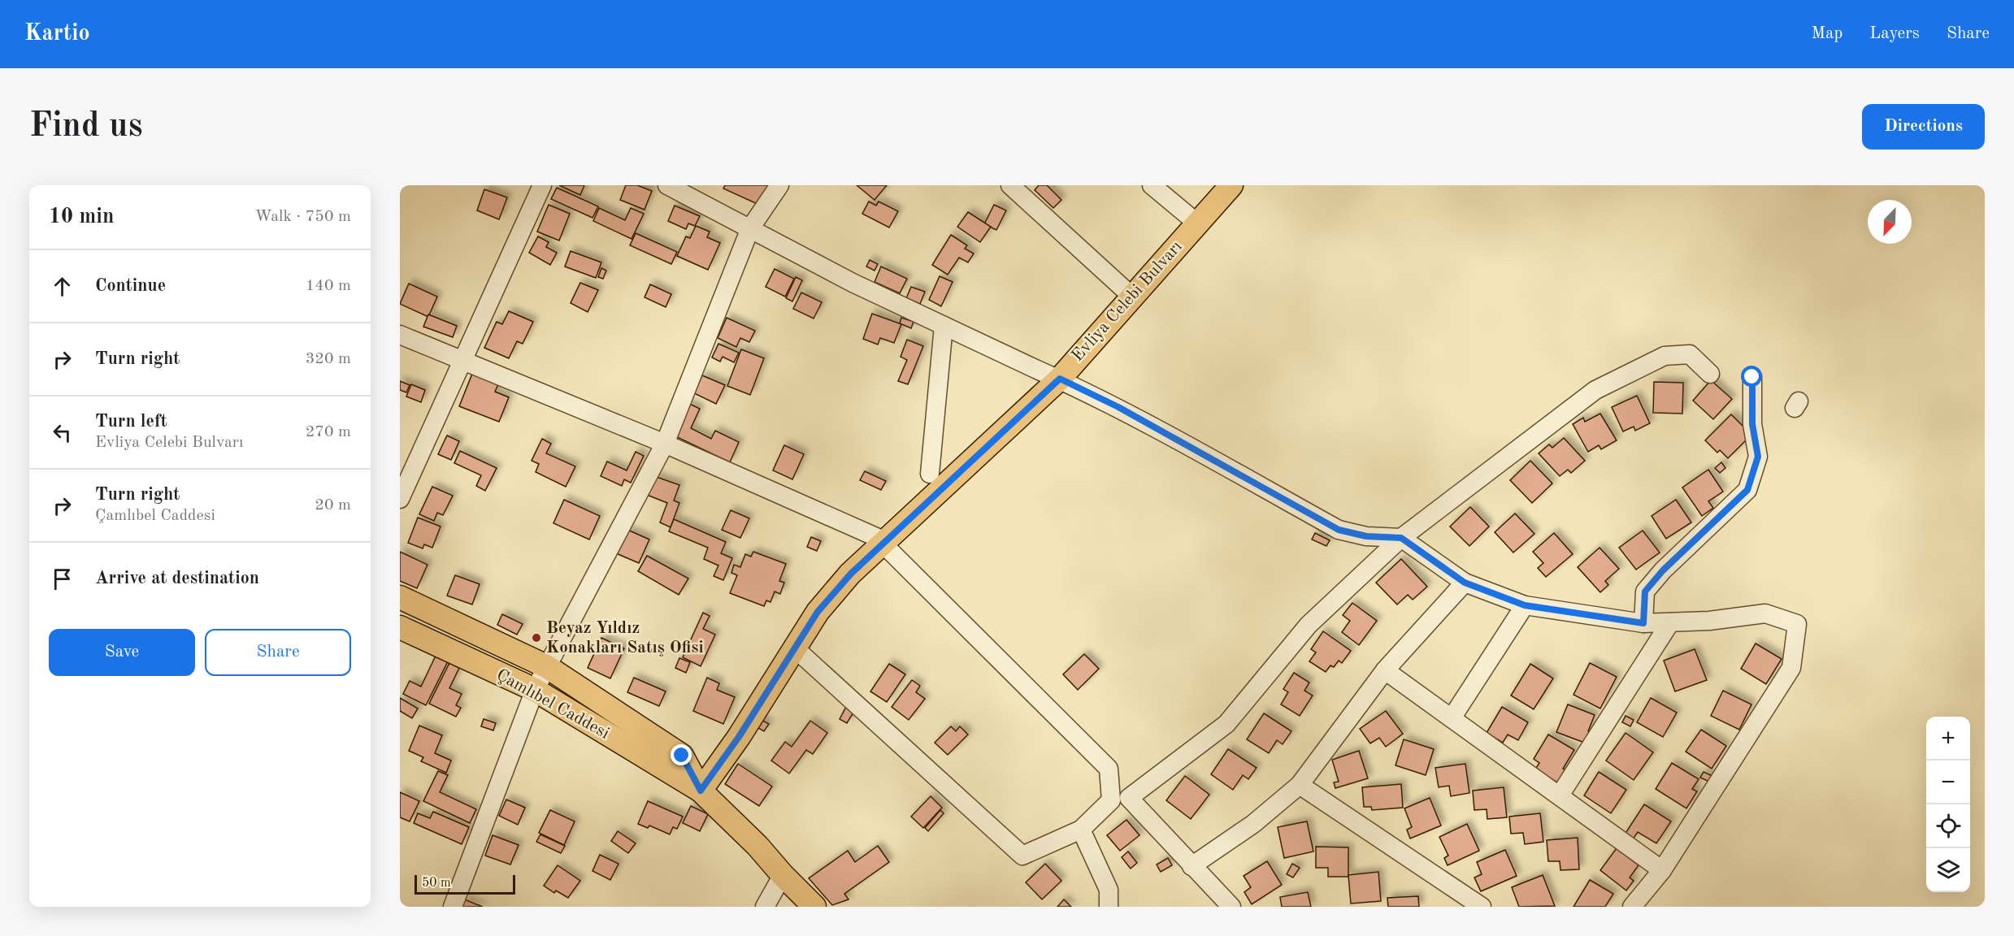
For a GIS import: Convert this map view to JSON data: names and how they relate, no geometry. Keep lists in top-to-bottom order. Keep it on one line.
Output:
{"streets":{"main road":["Evliya Celebi Bulvarı","Çamlıbel Caddesi"]},"crossings":[["Evliya Celebi Bulvarı","Çamlıbel Caddesi"]],"places":["Beyaz Yıldız Konakları Satış Ofisi"],"scale_bar":"50 m","north":"bottom left","page":{"header":"Kartio","nav":["Map","Layers","Share"],"buttons":["Directions",["Save","Share"]],"title":"Find us","heading":["10 min","Walk · 750 m"],"list":[["Continue","140 m"],["Turn right","320 m"],["Turn left","Evliya Celebi Bulvarı","270 m"],["Turn right","Çamlıbel Caddesi","20 m"],"Arrive at destination"],"map_buttons":["+","−"],"scale":"50 m"}}
